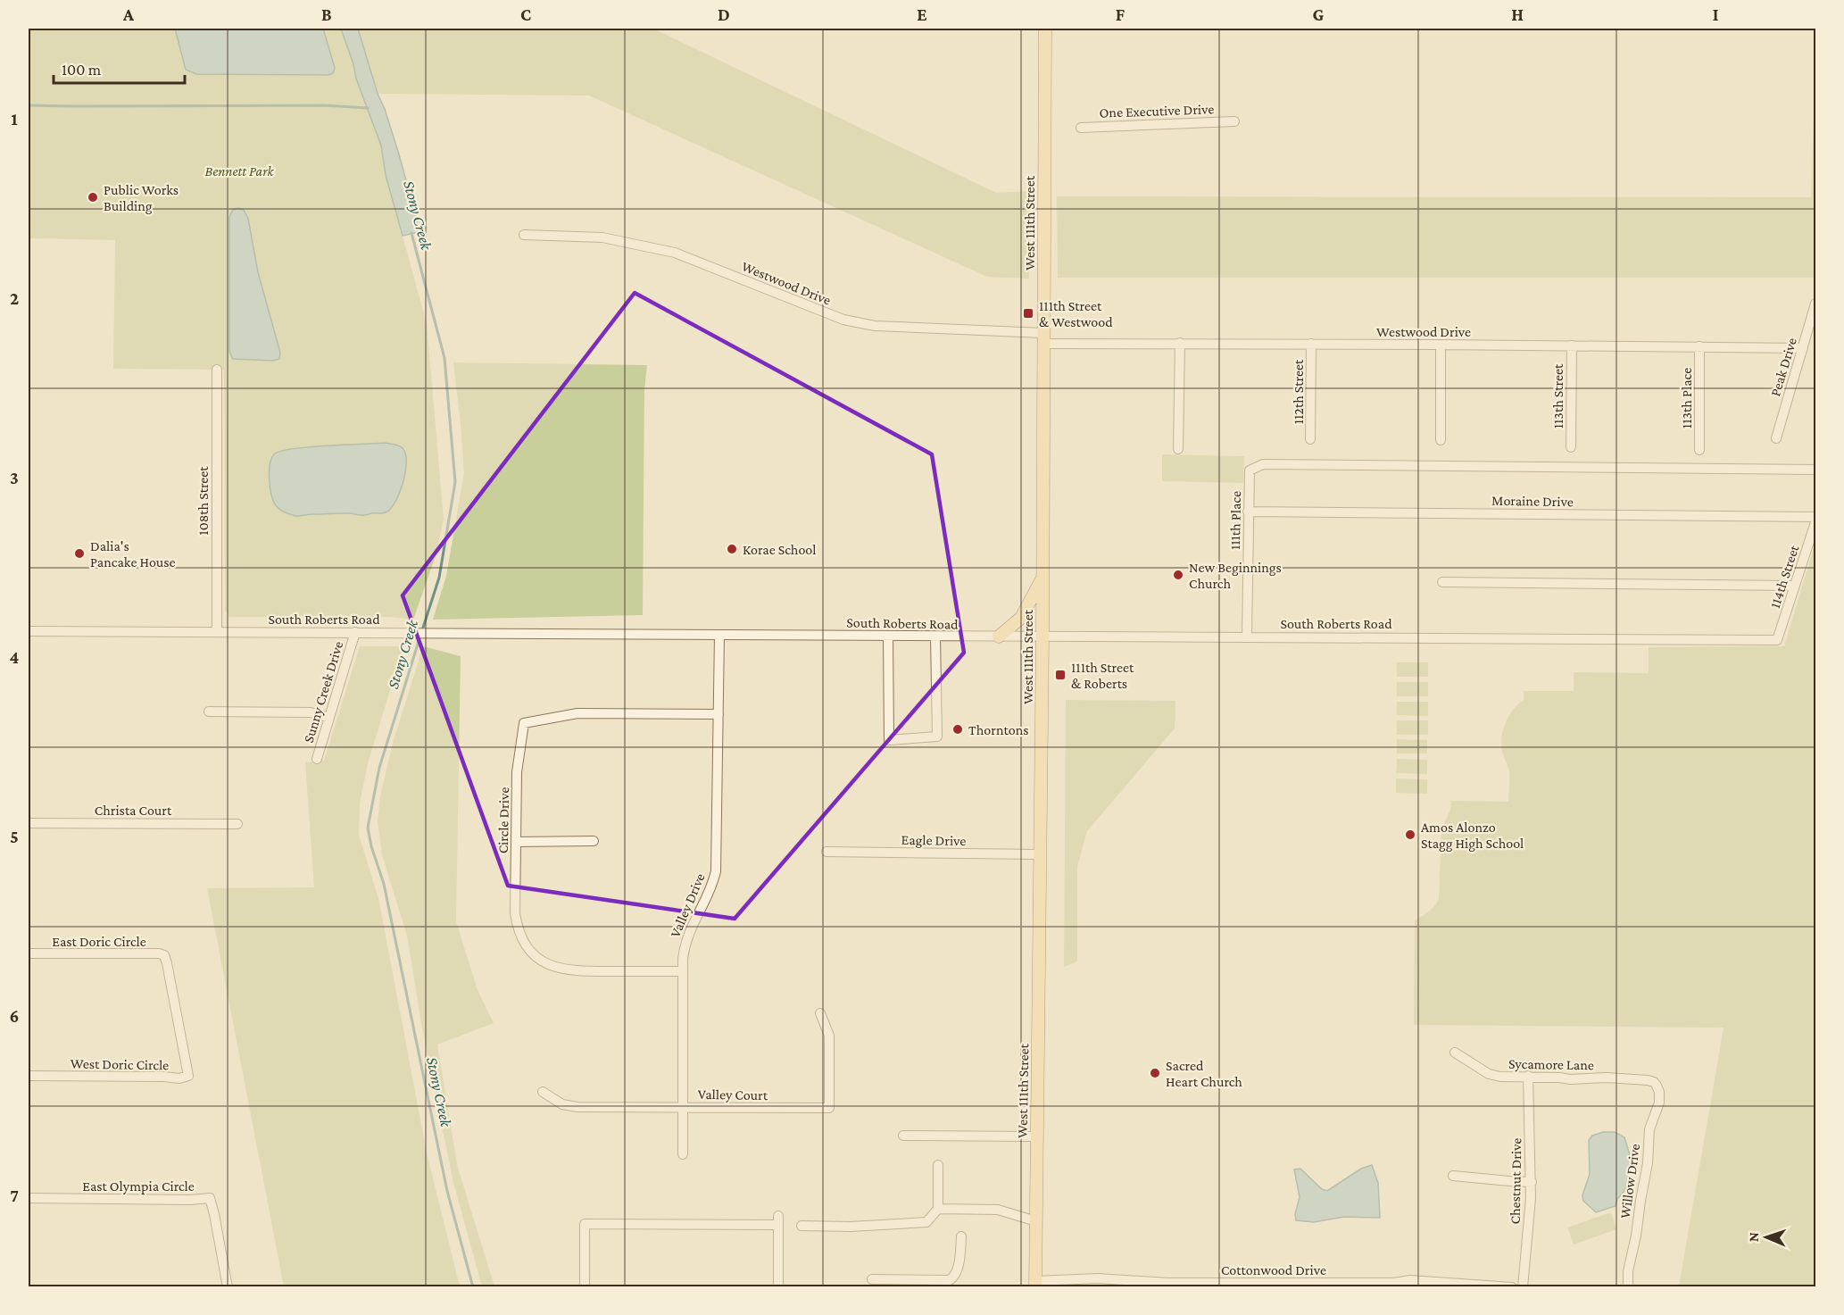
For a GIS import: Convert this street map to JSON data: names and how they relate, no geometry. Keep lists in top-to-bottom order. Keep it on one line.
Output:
{"streets":{"main road":["West 111th Street"],"street":["One Executive Drive","Westwood Drive","Peak Drive","112th Street","113th Street","113th Place","108th Street","Moraine Drive","111th Place","114th Street","South Roberts Road","Sunny Creek Drive","Christa Court","Circle Drive","Eagle Drive","Valley Drive","East Doric Circle","West Doric Circle","Sycamore Lane","Valley Court","Chestnut Drive","Willow Drive","East Olympia Circle","Cottonwood Drive"]},"crossings":[["West 111th Street","Westwood Drive"],["West 111th Street","South Roberts Road"],["West 111th Street","Eagle Drive"],["West 111th Street","Cottonwood Drive"],["Westwood Drive","Peak Drive"],["Westwood Drive","112th Street"],["Westwood Drive","113th Street"],["Westwood Drive","113th Place"],["108th Street","South Roberts Road"],["Moraine Drive","111th Place"],["111th Place","South Roberts Road"],["114th Street","South Roberts Road"],["South Roberts Road","Sunny Creek Drive"],["South Roberts Road","Valley Drive"],["Circle Drive","Valley Drive"],["Valley Drive","Valley Court"],["East Doric Circle","West Doric Circle"],["Sycamore Lane","Chestnut Drive"],["Sycamore Lane","Willow Drive"]],"water":["Stony Creek"],"parks":["Bennett Park"],"places":{"other":["Public Works Building","Korae School","Dalia's Pancake House","New Beginnings Church","Thorntons","Amos Alonzo Stagg High School","Sacred Heart Church"],"transit":["111th Street & Westwood","111th Street & Roberts"]},"scale_bar":"100 m","north":"left","grid":{"columns":["A","B","C","D","E","F","G","H","I"],"rows":["1","2","3","4","5","6","7"]}}
